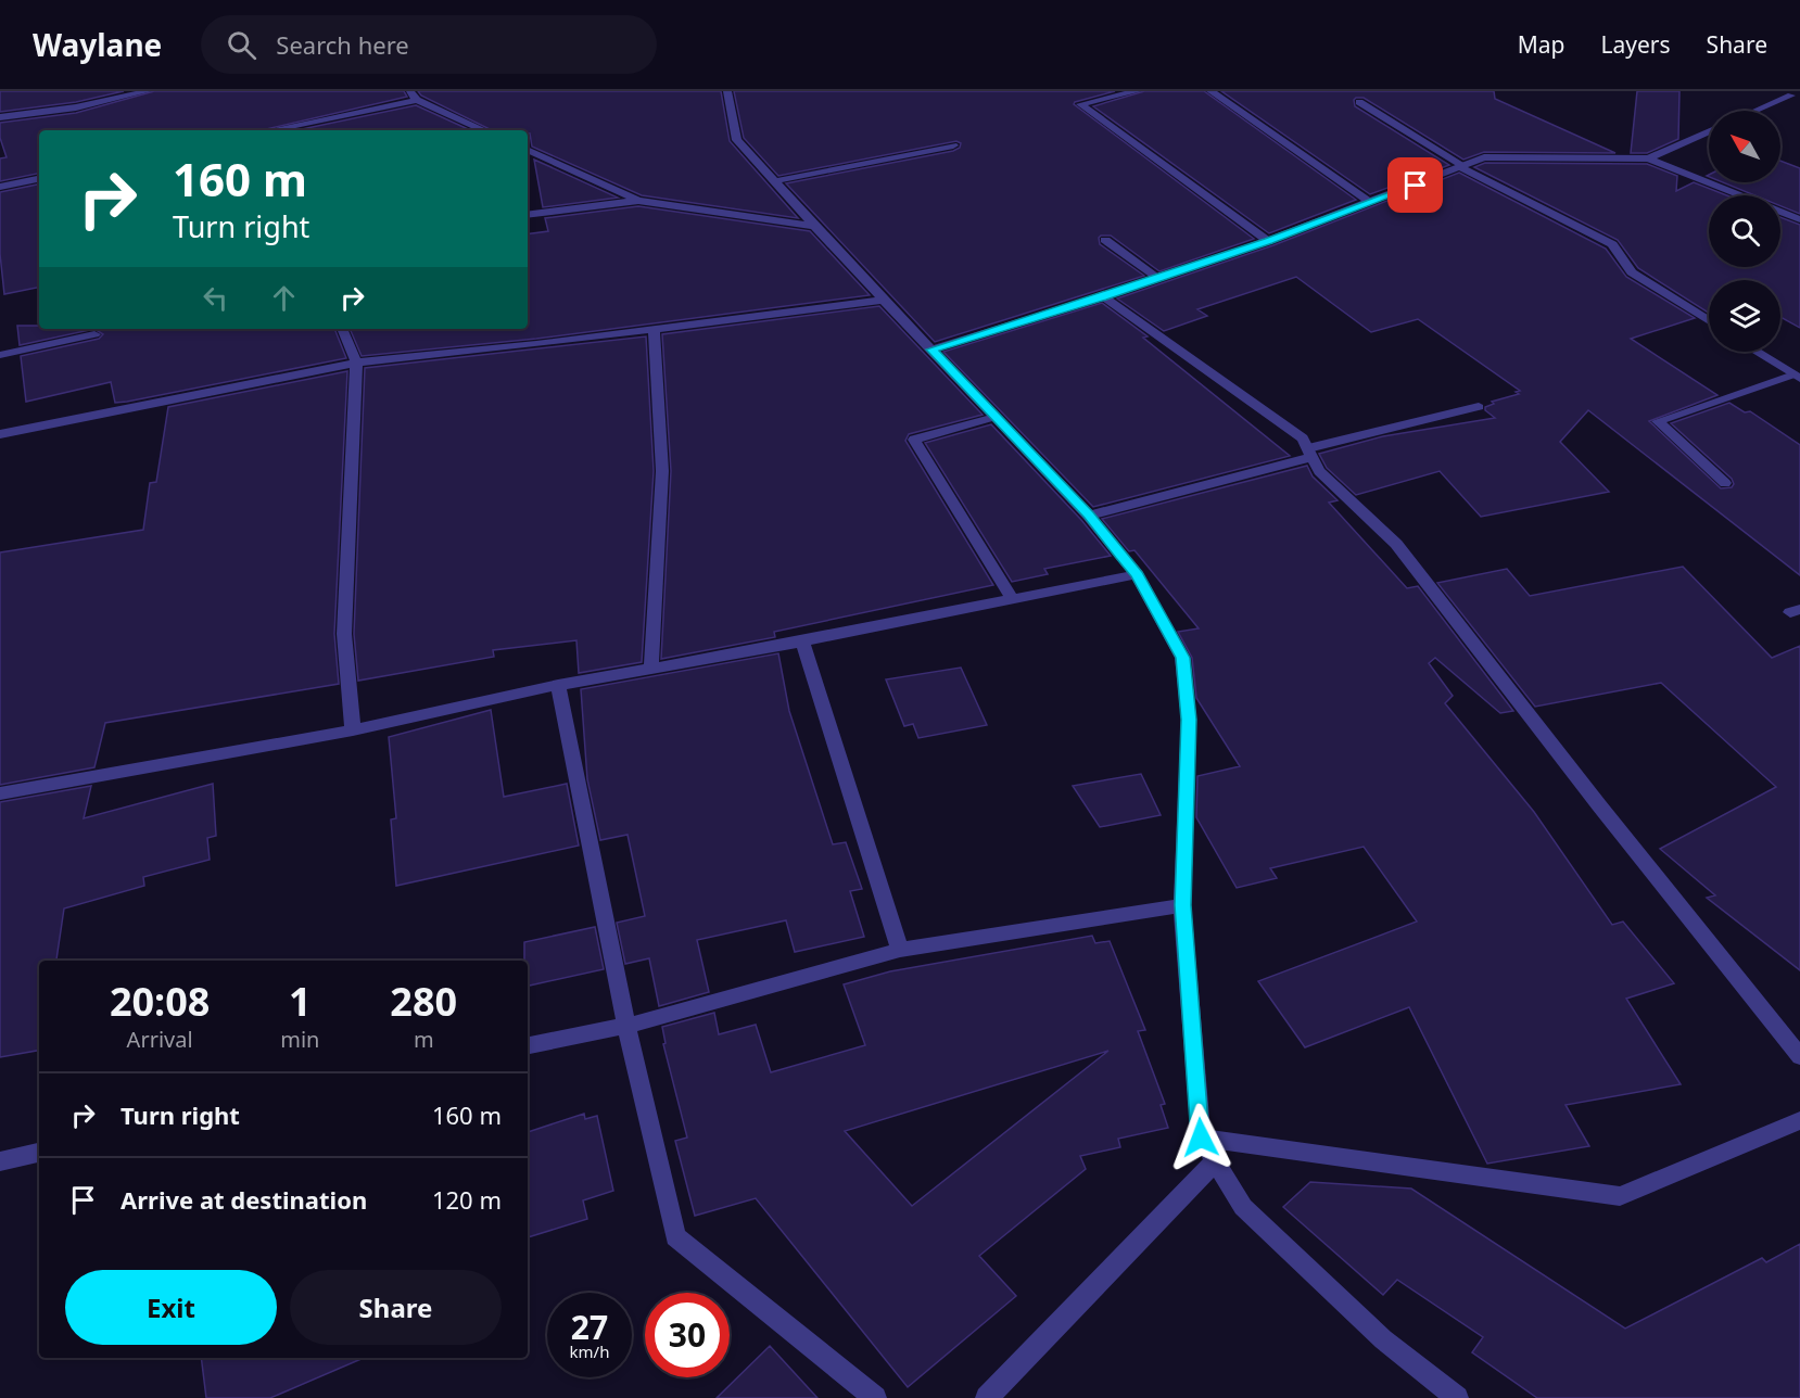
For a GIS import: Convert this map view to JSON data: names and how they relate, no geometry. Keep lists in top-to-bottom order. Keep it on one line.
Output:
{"north":"top left","page":{"header":"Waylane","search":"Search here","nav":["Map","Layers","Share"],"turn":["160 m","Turn right"],"eta":["20:08","Arrival","1","min","280","m"],"list":[{"name":"Turn right","value":"160 m"},{"name":"Arrive at destination","value":"120 m"}],"buttons":["Exit","Share"],"speed":"27 km/h","limit":"30"}}
